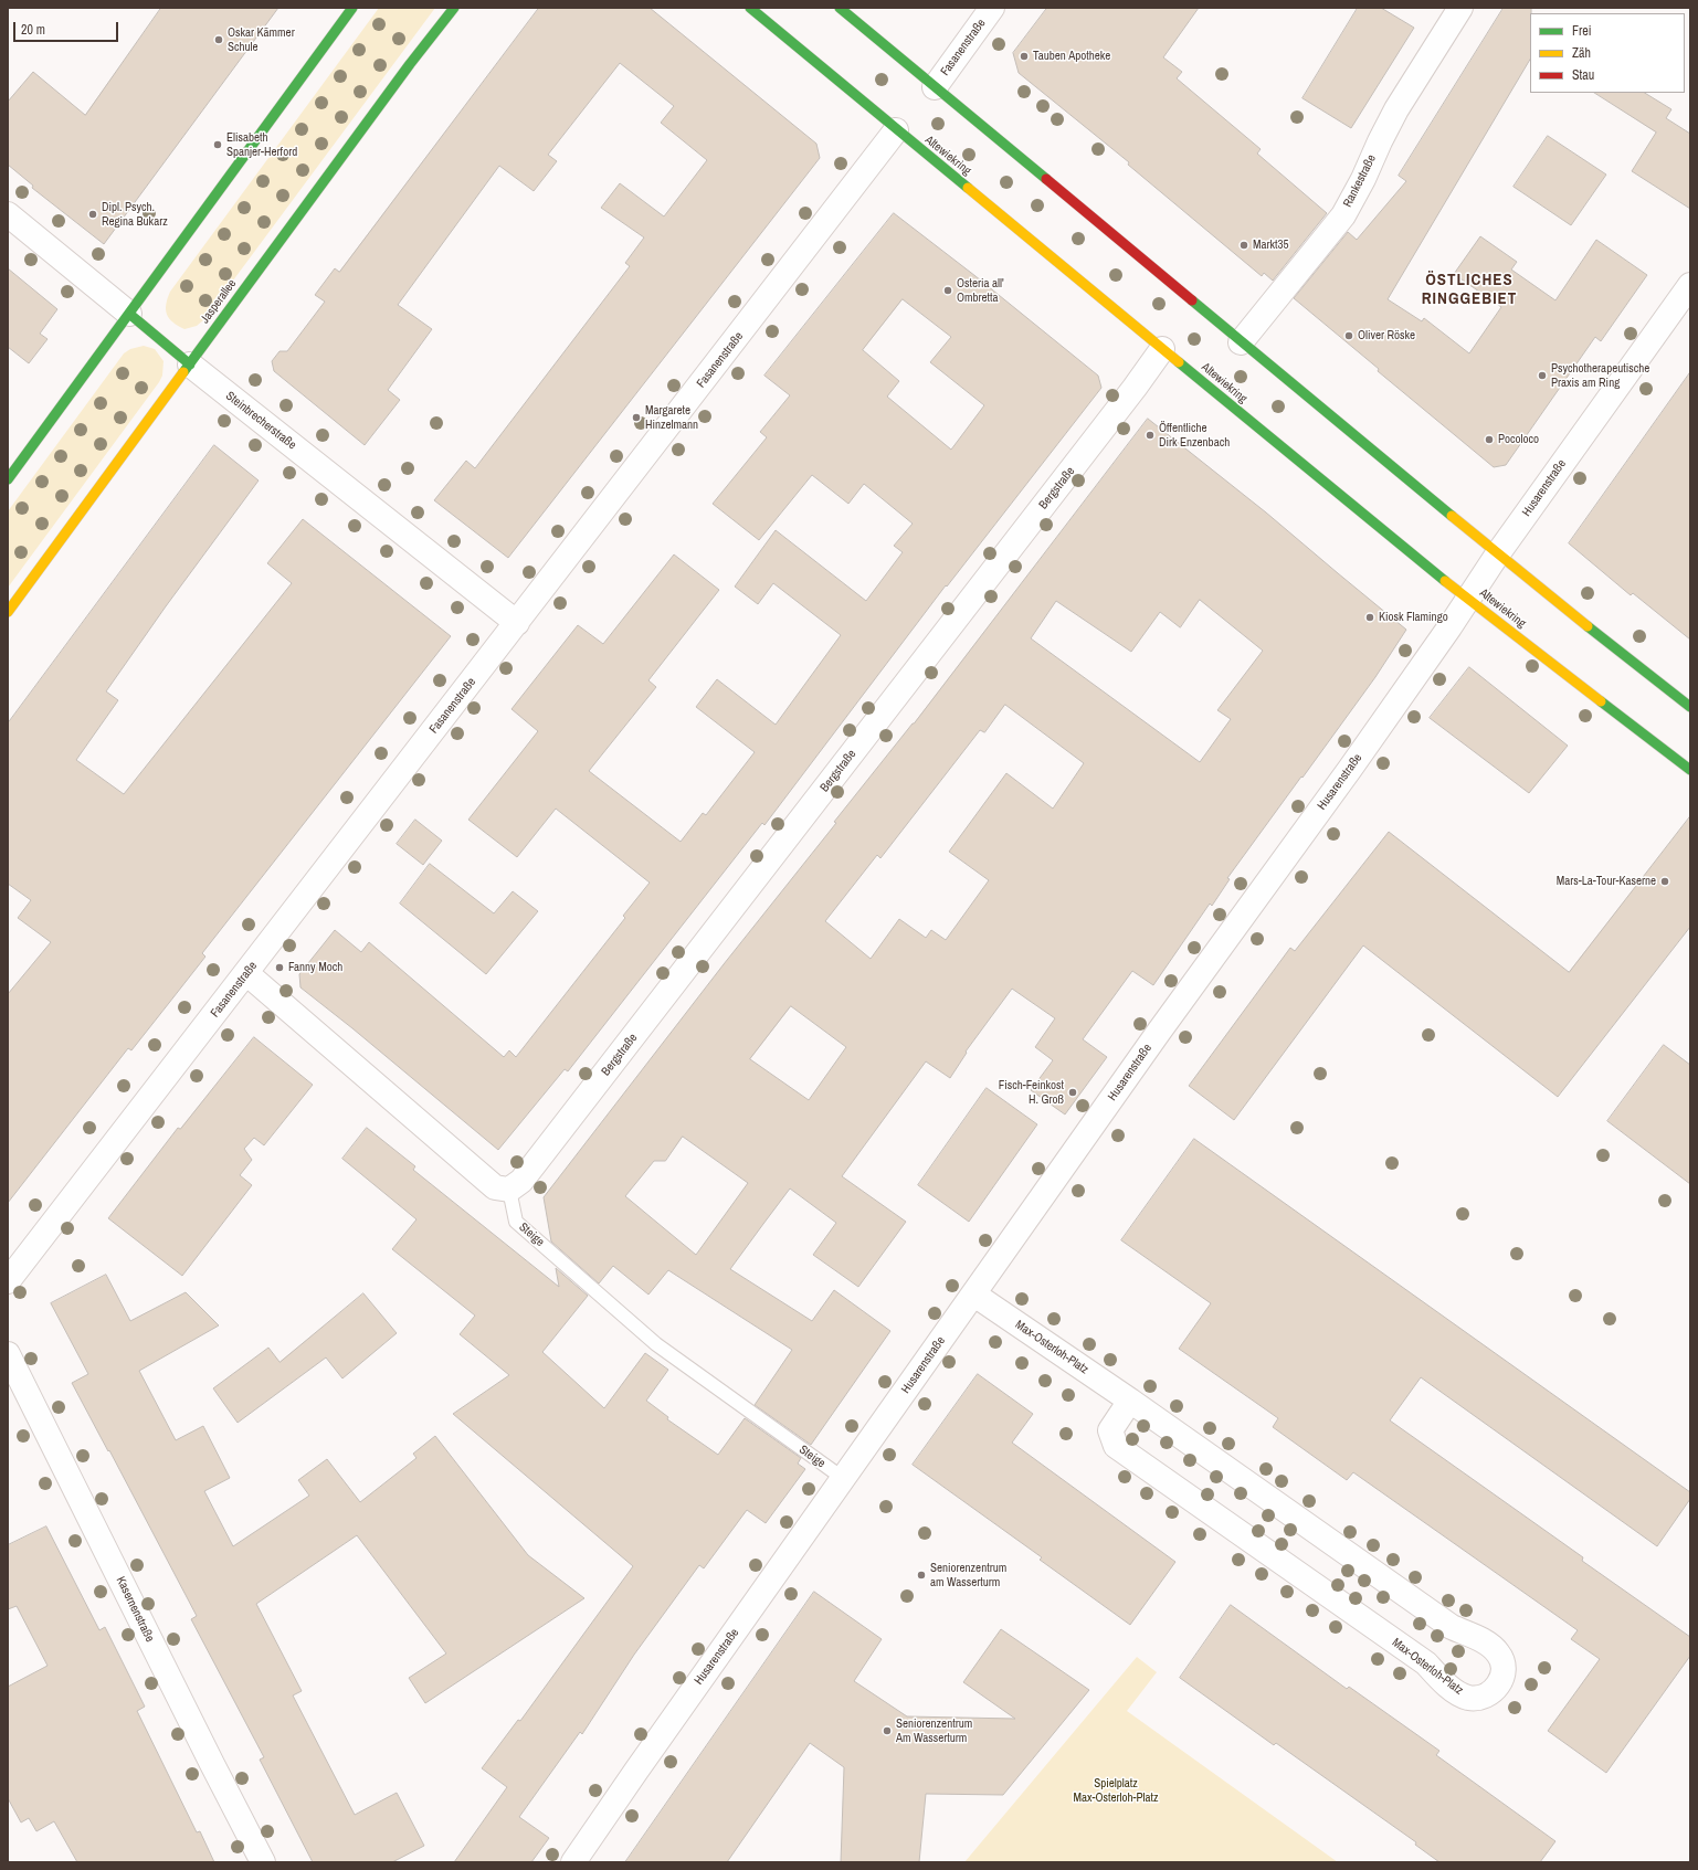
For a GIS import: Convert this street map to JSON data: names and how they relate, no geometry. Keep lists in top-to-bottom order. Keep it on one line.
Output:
{"streets":{"main road":["Altewiekring","Jasperallee","Steinbrecherstraße"],"street":["Fasanenstraße","Rankestraße","Bergstraße","Husarenstraße","Max-Osterloh-Platz","Kasernenstraße"],"lane":["Steige"]},"crossings":[["Fasanenstraße","Altewiekring"],["Fasanenstraße","Steinbrecherstraße"],["Altewiekring","Bergstraße"],["Altewiekring","Husarenstraße"],["Jasperallee","Steinbrecherstraße"],["Bergstraße","Steige"],["Husarenstraße","Steige"],["Husarenstraße","Max-Osterloh-Platz"]],"districts":["ÖSTLICHES RINGGEBIET"],"parks":["Spielplatz Max-Osterloh-Platz"],"places":["Oskar Kämmer Schule","Tauben Apotheke","Elisabeth Spanjer-Herford","Dipl. Psych. Regina Bukarz","Markt35","Osteria all' Ombretta","Oliver Röske","Psychotherapeutische Praxis am Ring","Margarete Hinzelmann","Öffentliche Dirk Enzenbach","Pocoloco","Kiosk Flamingo","Mars-La-Tour-Kaserne","Fanny Moch","Fisch-Feinkost H. Groß","Seniorenzentrum am Wasserturm","Seniorenzentrum Am Wasserturm"],"legend":["Frei","Zäh","Stau"],"scale_bar":"20 m"}
